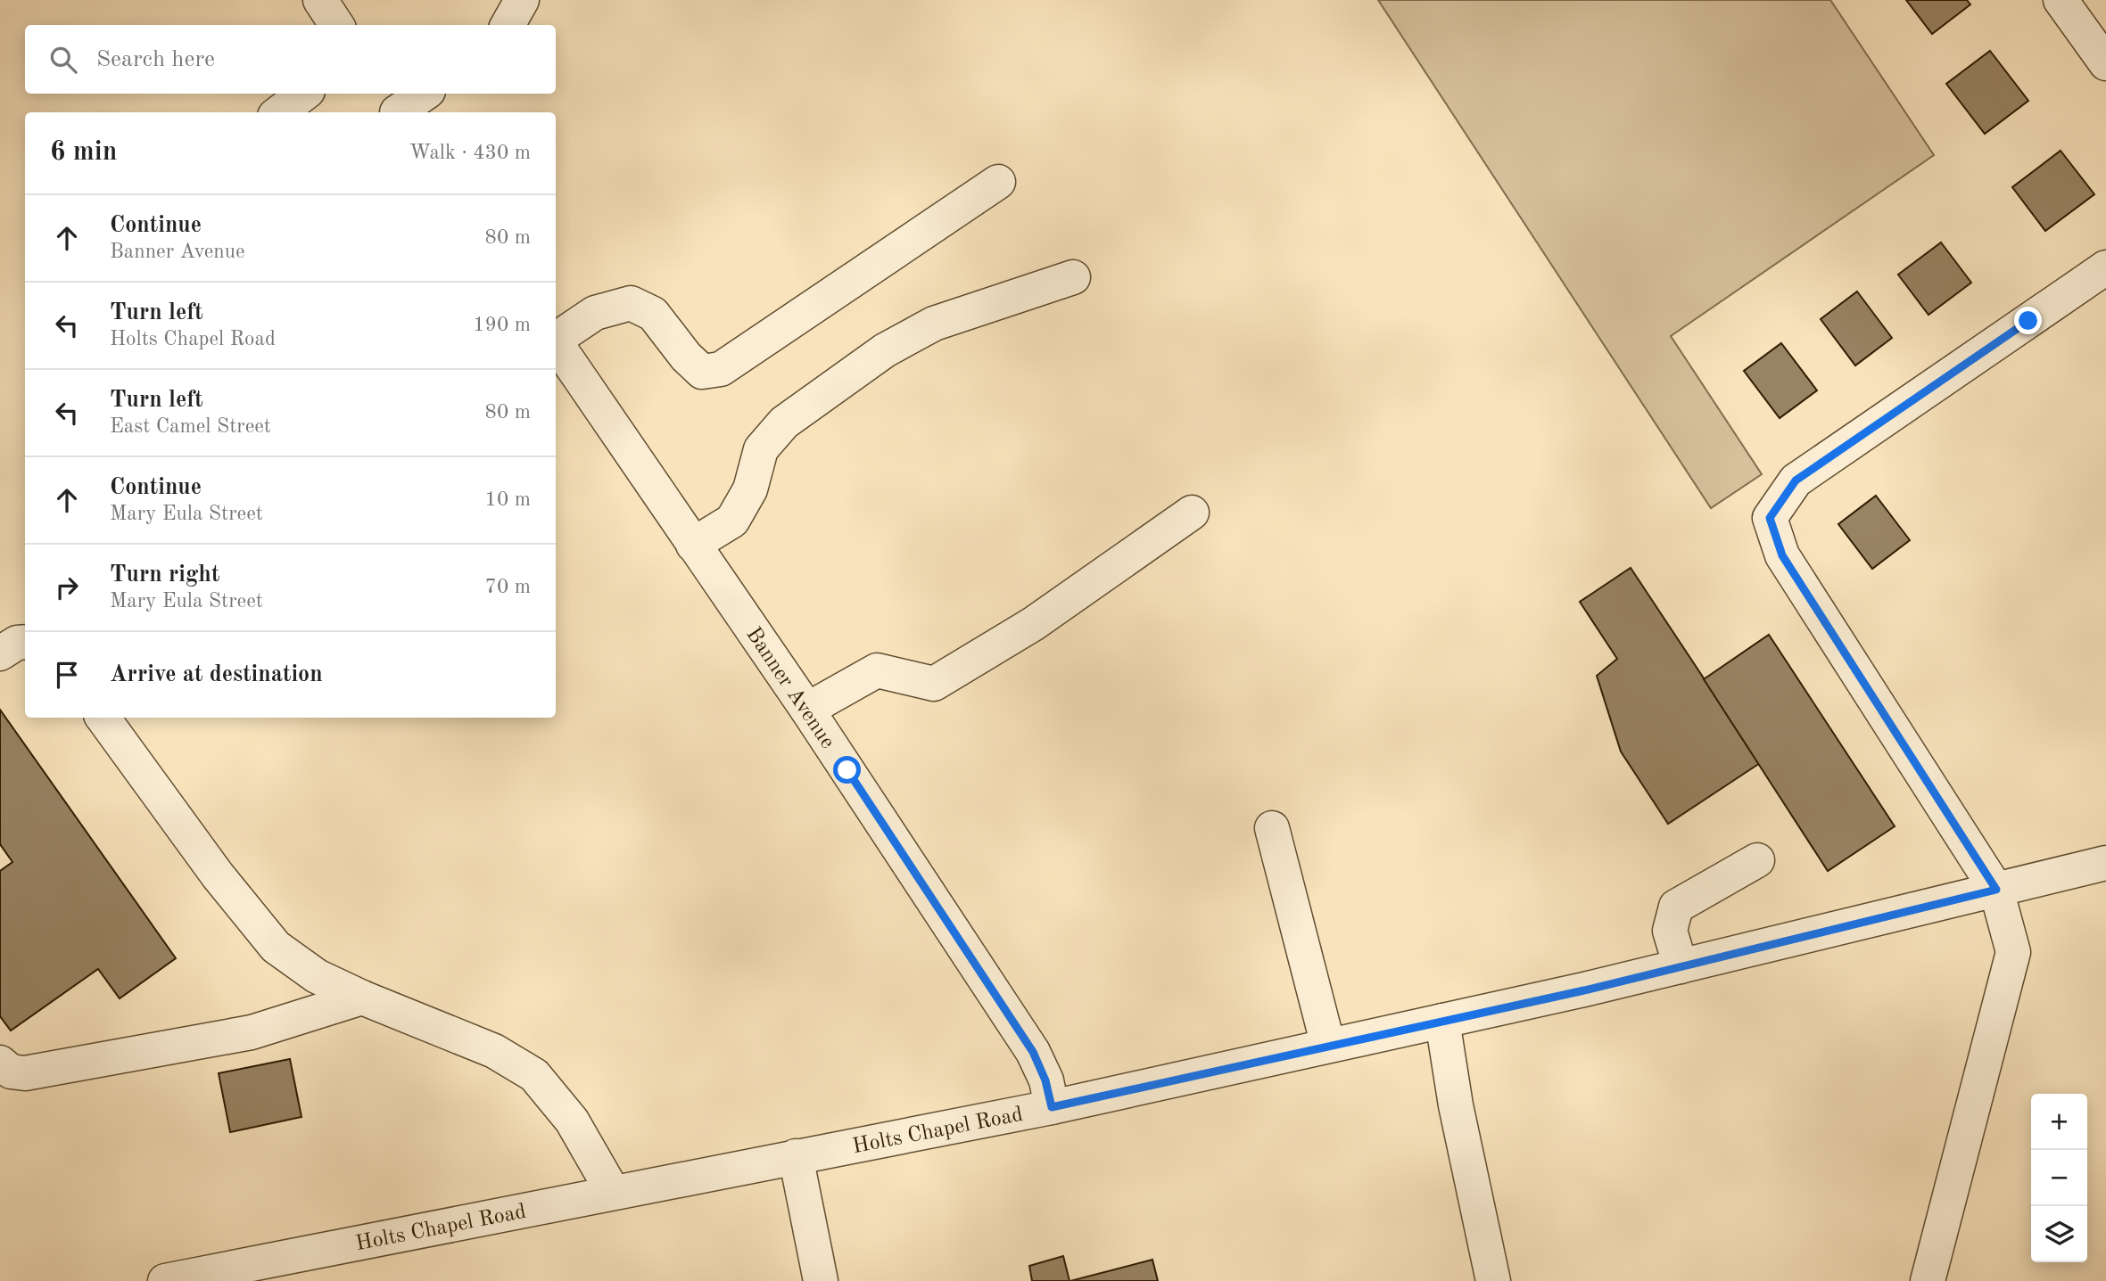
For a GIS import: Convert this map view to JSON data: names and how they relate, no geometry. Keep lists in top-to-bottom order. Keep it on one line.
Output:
{"streets":{"street":["Banner Avenue","Holts Chapel Road"]},"crossings":[["Banner Avenue","Holts Chapel Road"]],"page":{"search":"Search here","heading":["6 min","Walk · 430 m"],"list":[["Continue","Banner Avenue","80 m"],["Turn left","Holts Chapel Road","190 m"],["Turn left","East Camel Street","80 m"],["Continue","Mary Eula Street","10 m"],["Turn right","Mary Eula Street","70 m"],"Arrive at destination"],"map_buttons":["+","−"]}}
